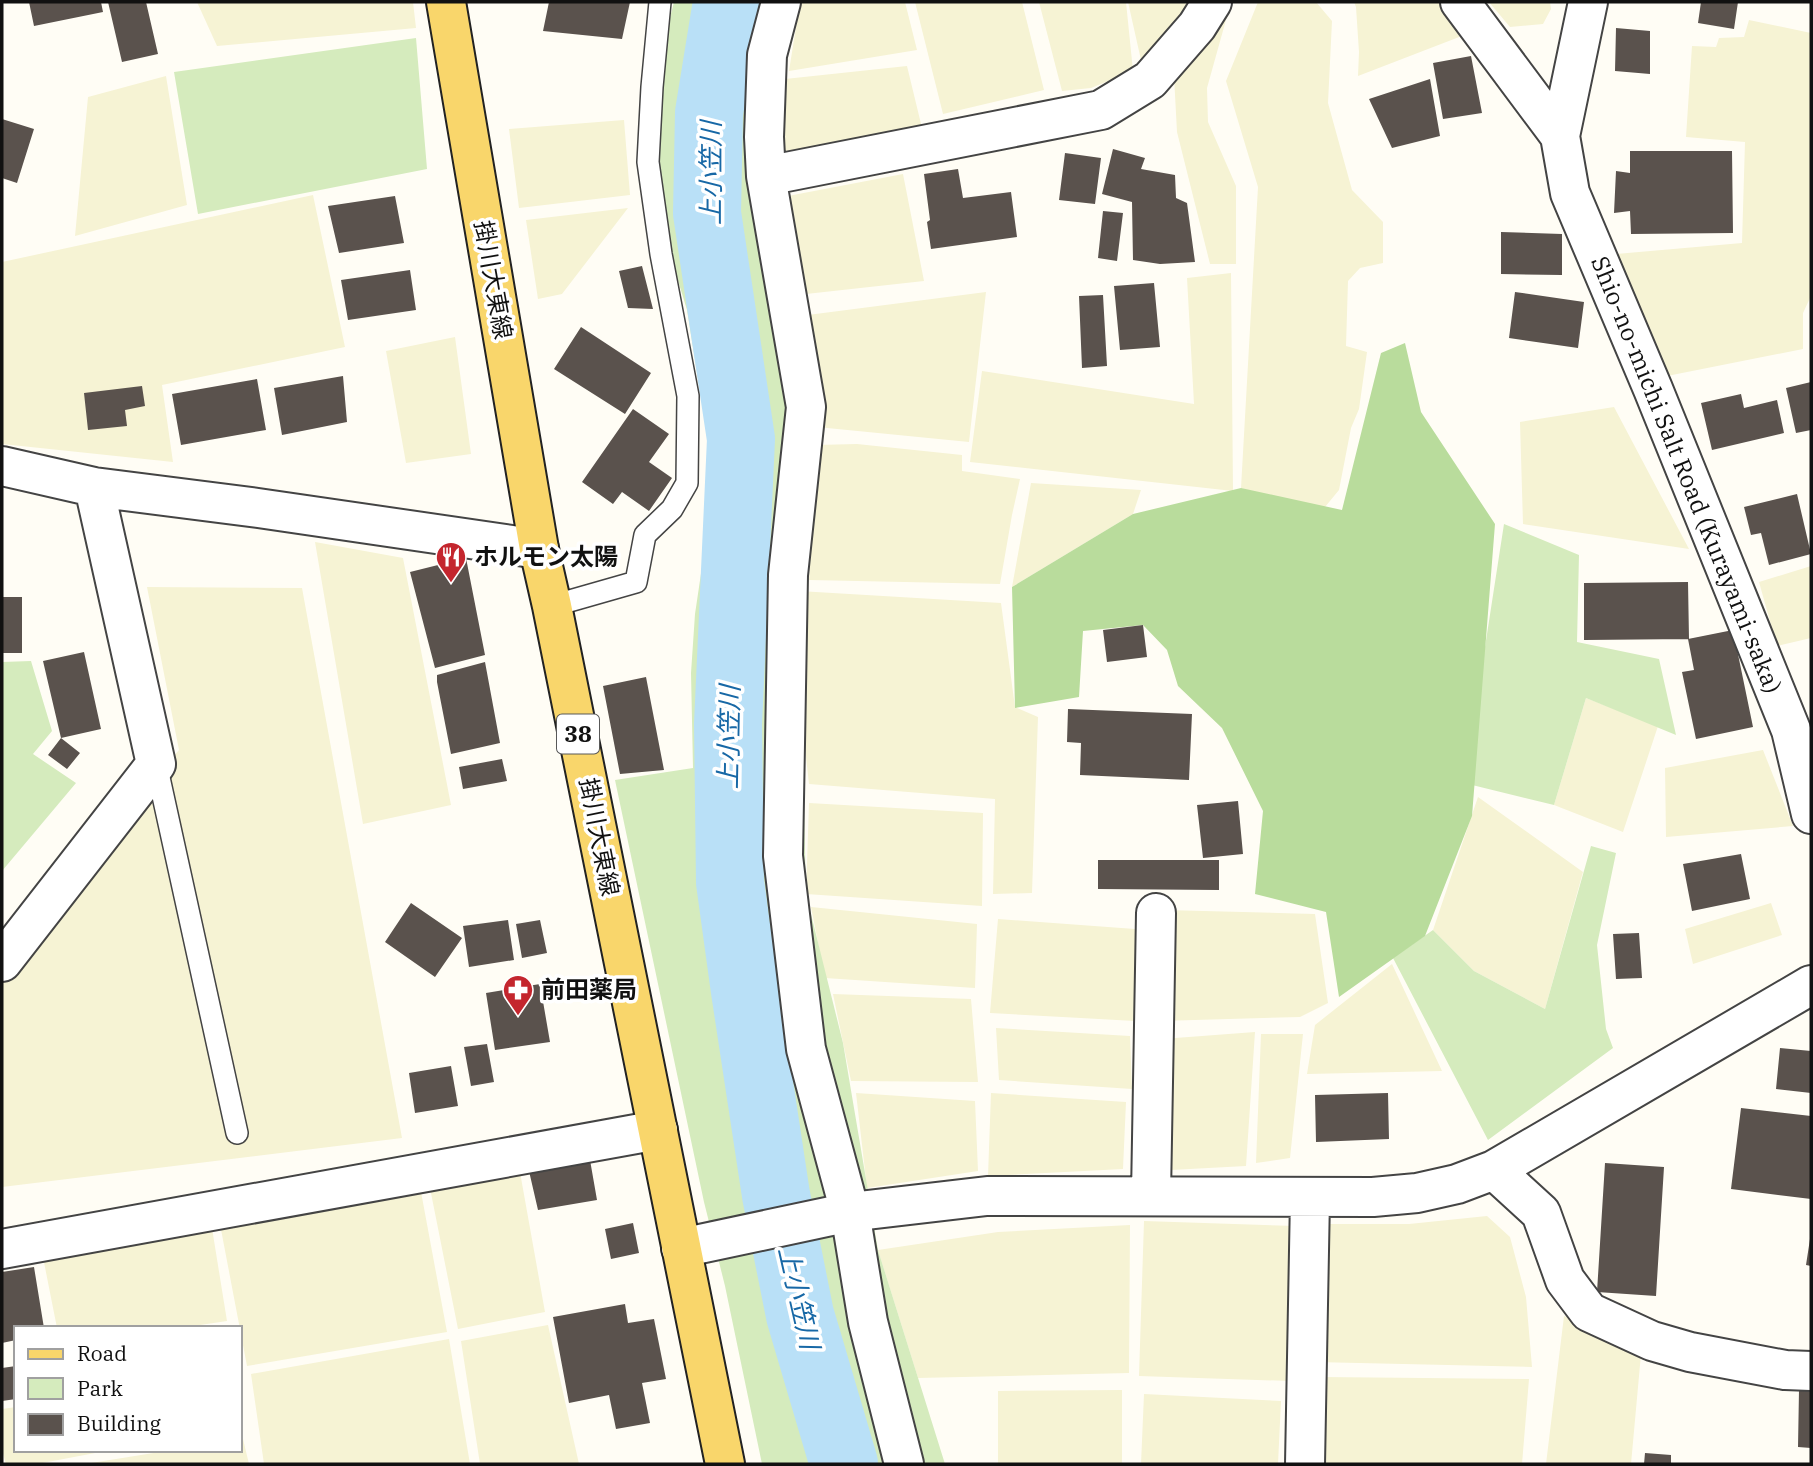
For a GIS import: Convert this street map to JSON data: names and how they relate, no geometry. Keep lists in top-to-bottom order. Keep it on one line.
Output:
{"streets":{"main road":["掛川大東線","38"],"street":["Shio-no-michi Salt Road (Kurayami-saka)"]},"water":["上小笠川"],"places":{"restaurant":["ホルモン太陽"],"pharmacy":["前田薬局"]},"legend":["Road","Park","Building"]}
